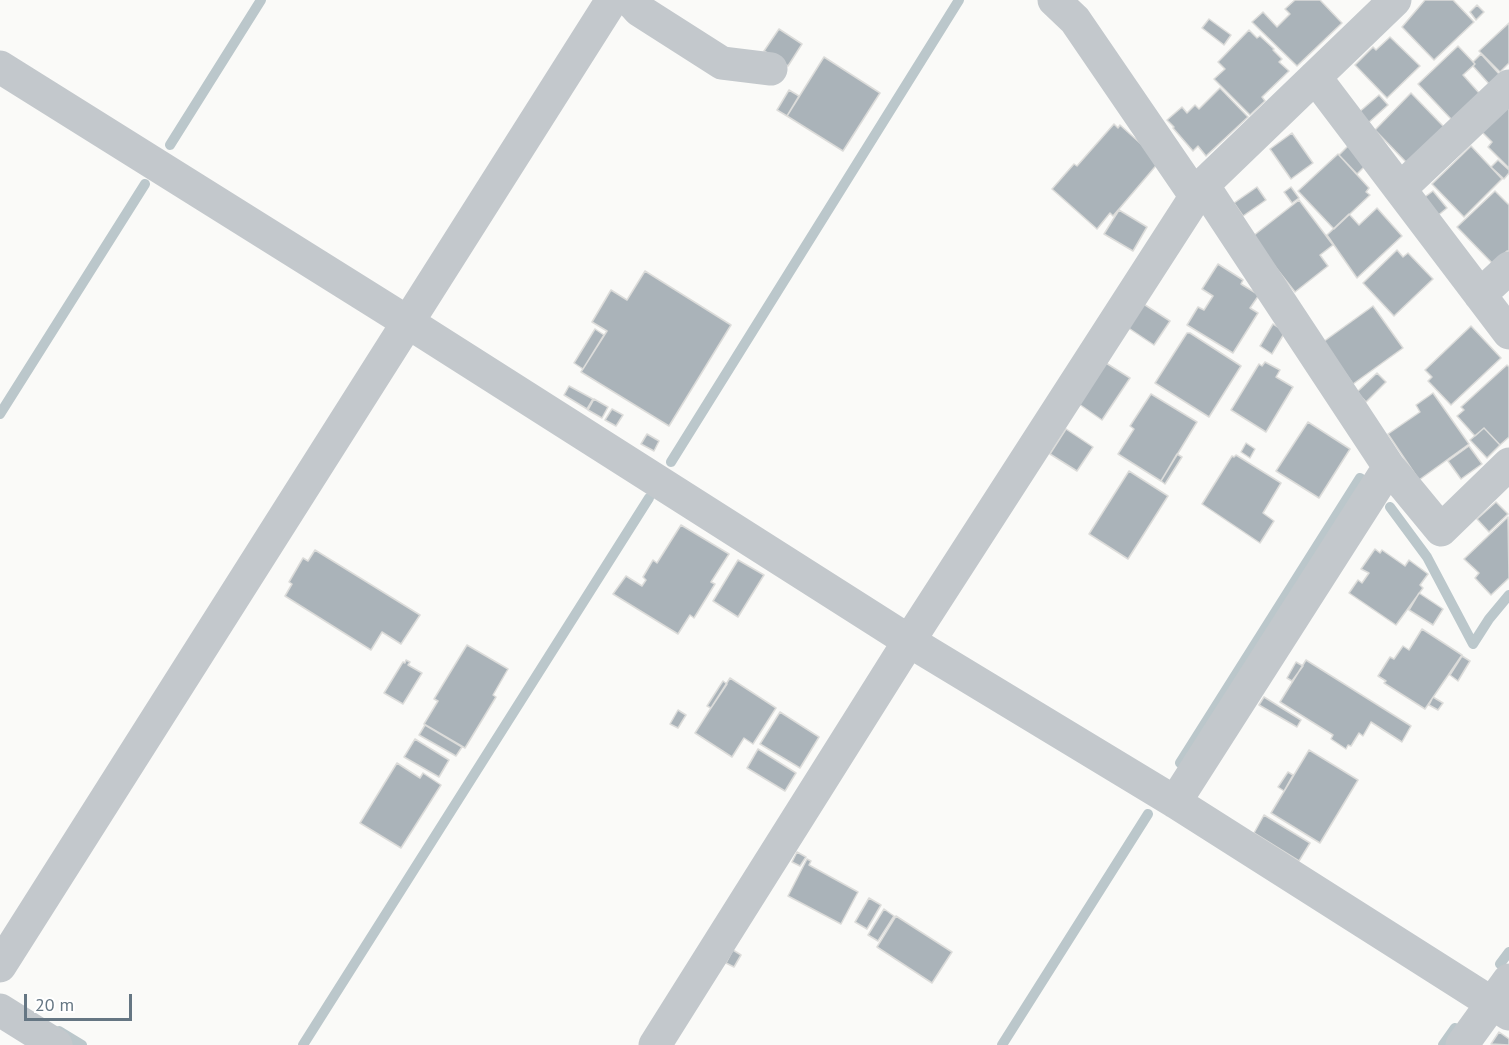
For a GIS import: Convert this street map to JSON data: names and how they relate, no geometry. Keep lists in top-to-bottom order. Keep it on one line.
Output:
{"scale_bar":"20 m"}
